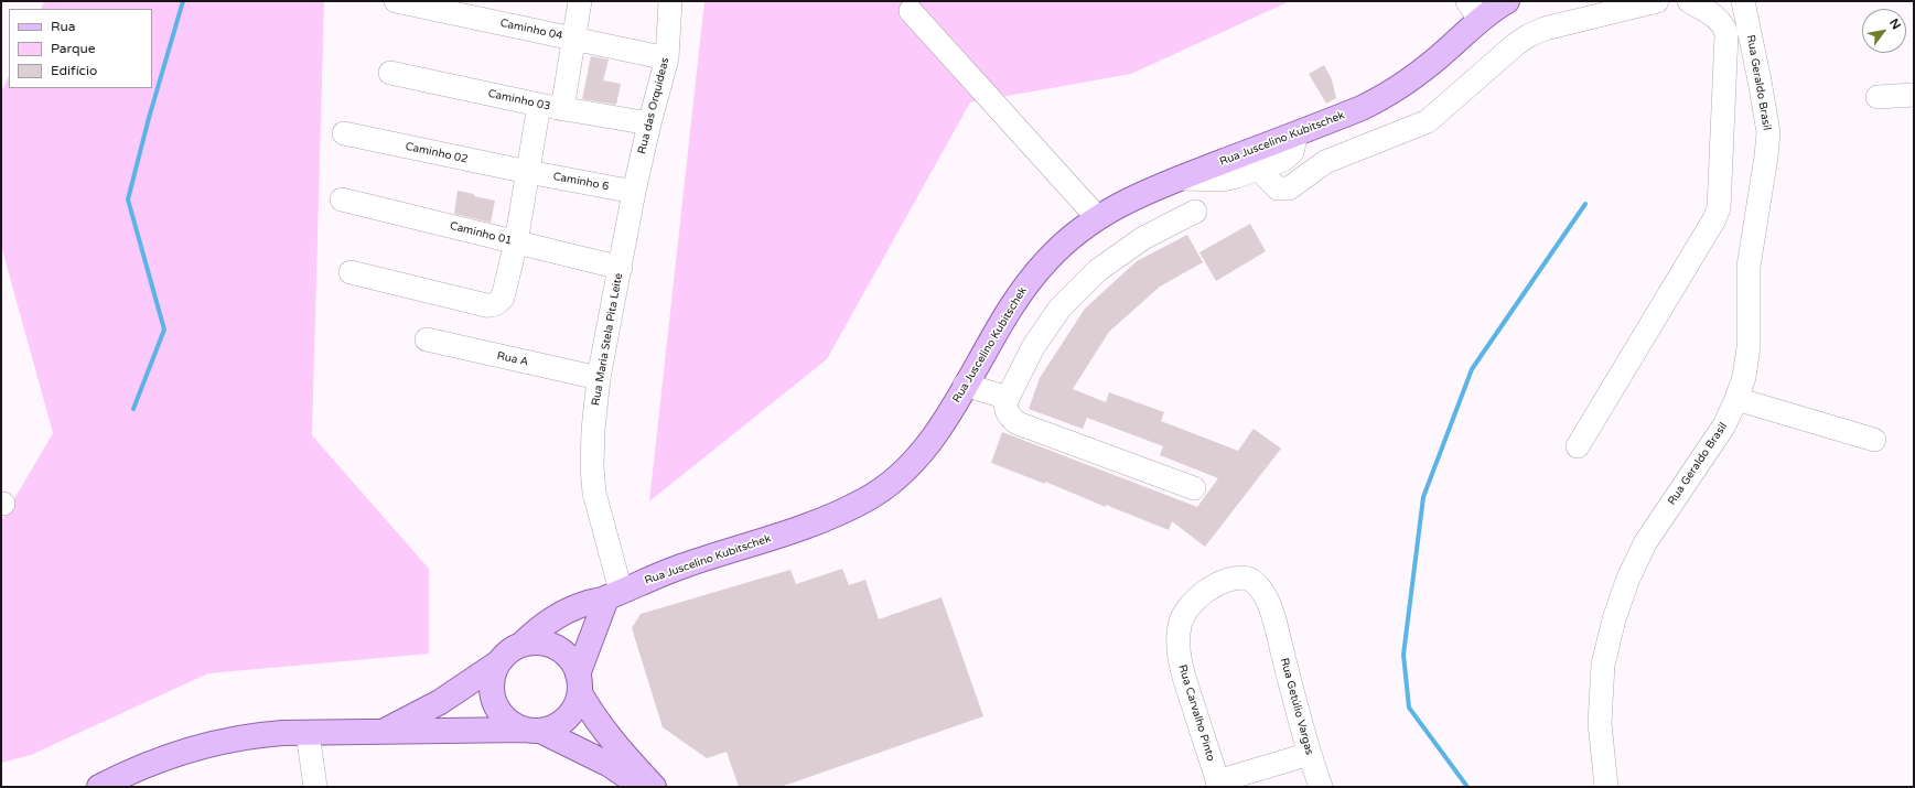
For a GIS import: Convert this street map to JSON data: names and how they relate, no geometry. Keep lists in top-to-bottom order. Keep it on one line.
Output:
{"streets":{"main road":["Rua Juscelino Kubitschek"],"street":["Caminho 04","Rua Geraldo Brasil","Caminho 03","Rua das Orquídeas","Caminho 02","Caminho 6","Caminho 01","Rua Maria Stela Pita Leite","Rua A","Rua Getúlio Vargas","Rua Carvalho Pinto"]},"crossings":[["Caminho 04","Rua das Orquídeas"],["Caminho 03","Rua das Orquídeas"],["Rua das Orquídeas","Caminho 6"],["Rua das Orquídeas","Rua Maria Stela Pita Leite"],["Rua Juscelino Kubitschek","Rua Maria Stela Pita Leite"],["Caminho 02","Caminho 6"],["Caminho 6","Rua Maria Stela Pita Leite"],["Caminho 01","Rua Maria Stela Pita Leite"],["Rua Maria Stela Pita Leite","Rua A"],["Rua Getúlio Vargas","Rua Carvalho Pinto"]],"legend":["Rua","Parque","Edifício"],"north":"top right"}
